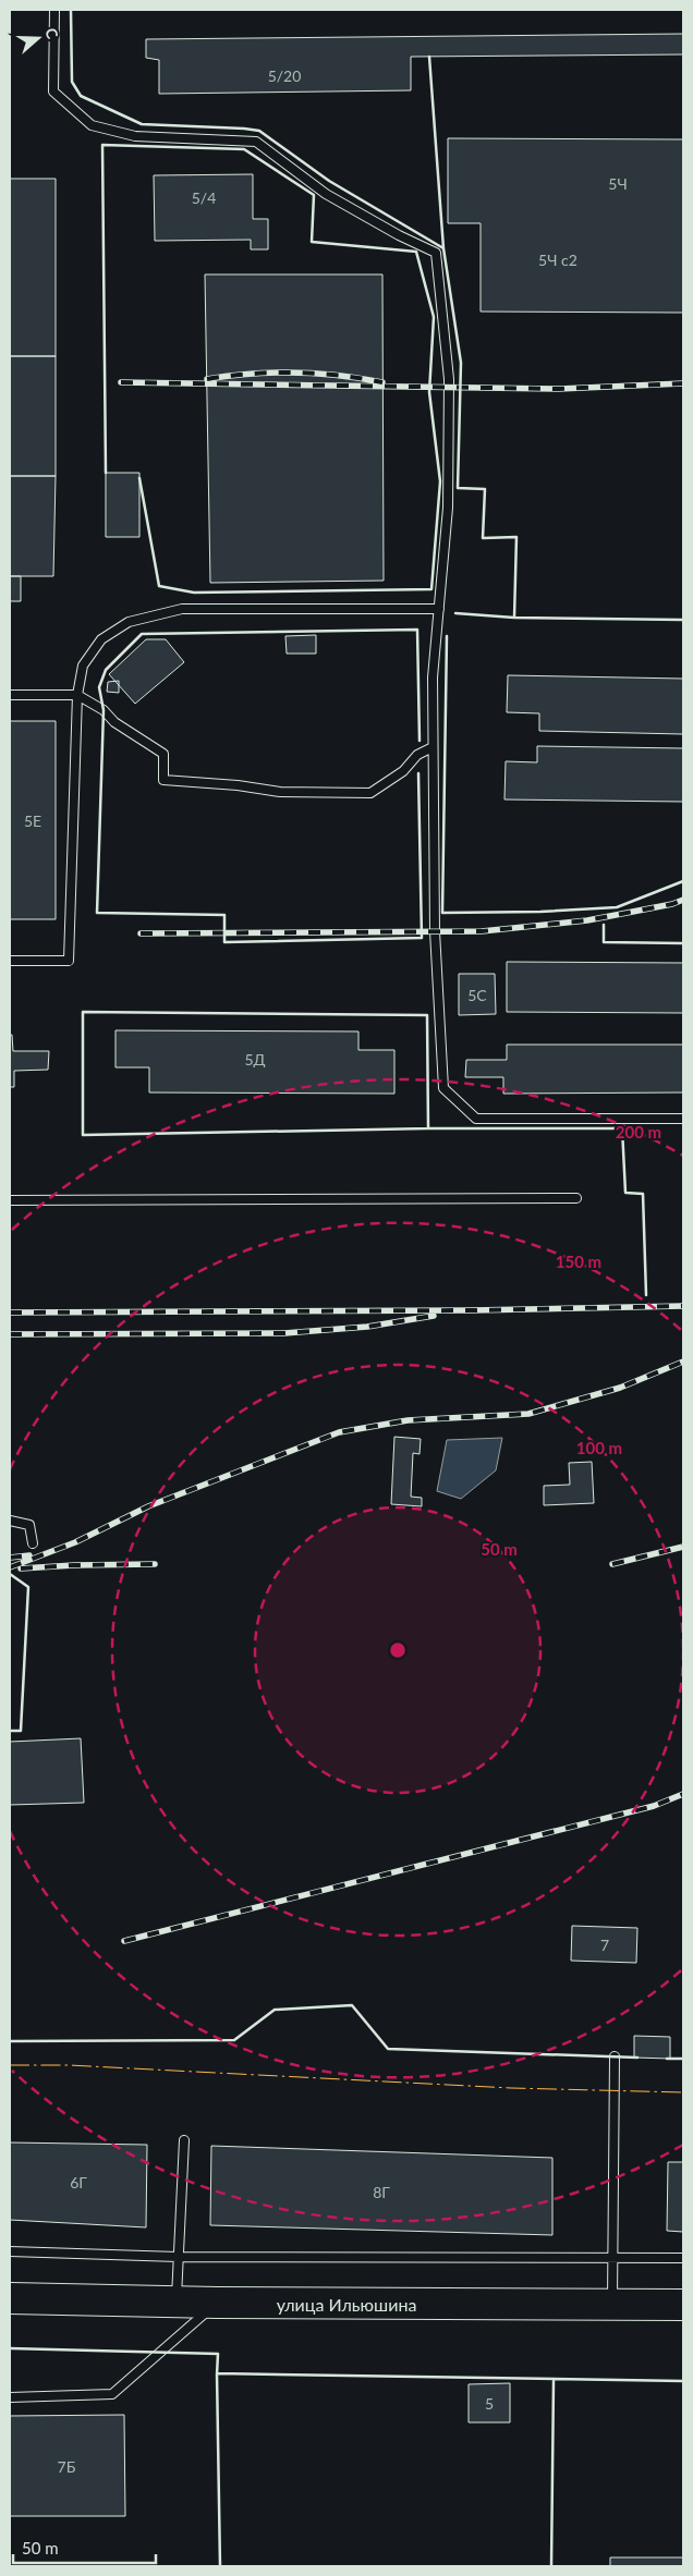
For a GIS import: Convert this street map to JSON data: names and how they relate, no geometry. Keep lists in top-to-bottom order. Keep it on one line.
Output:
{"streets":{"highway":["улица Ильюшина"]},"house_numbers":["5/20","5Ч","5/4","5Ч с2","5Е","5С","5Д","7","6Г","8Г","5","7Б"],"scale_bar":"50 m","north":"right","rings":["200 m","150 m","100 m","50 m"]}
